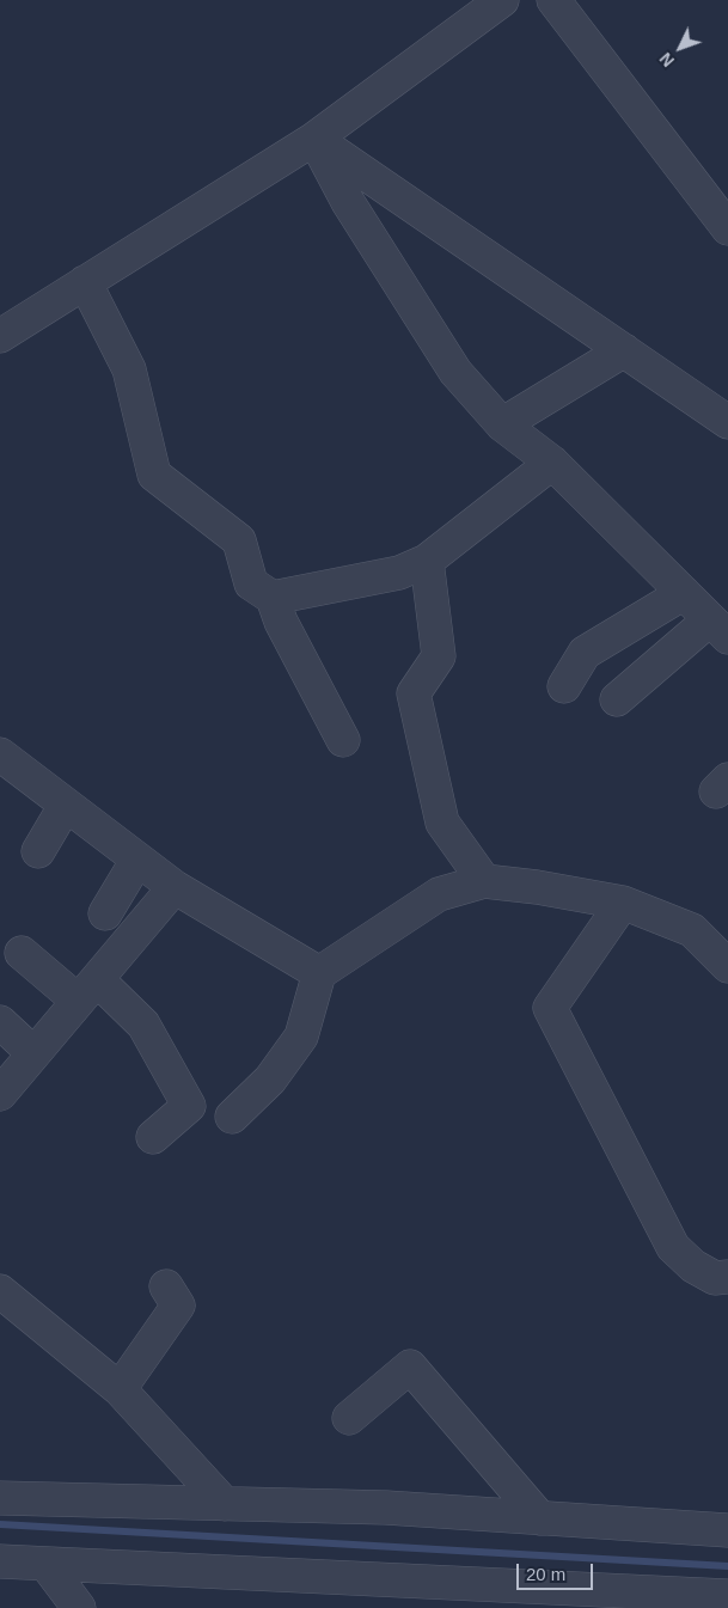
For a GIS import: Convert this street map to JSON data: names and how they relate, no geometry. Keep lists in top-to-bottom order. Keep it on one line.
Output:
{"scale_bar":"20 m","north":"bottom left"}
